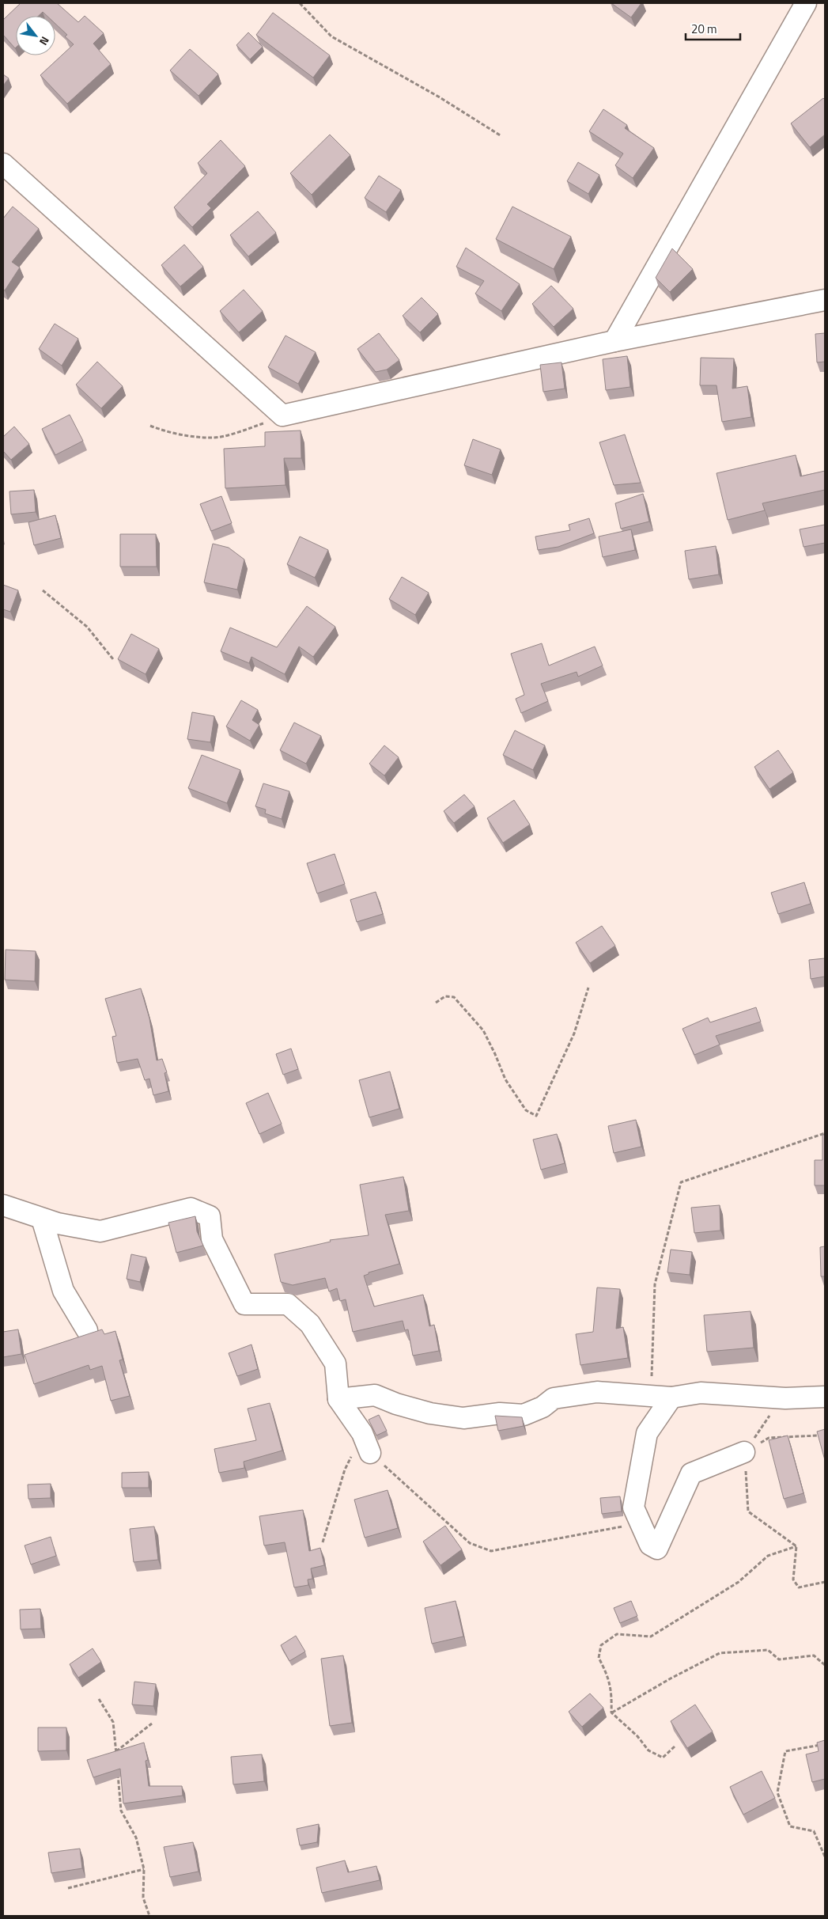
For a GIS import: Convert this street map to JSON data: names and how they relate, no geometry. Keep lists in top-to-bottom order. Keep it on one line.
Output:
{"scale_bar":"20 m","north":"bottom right"}
